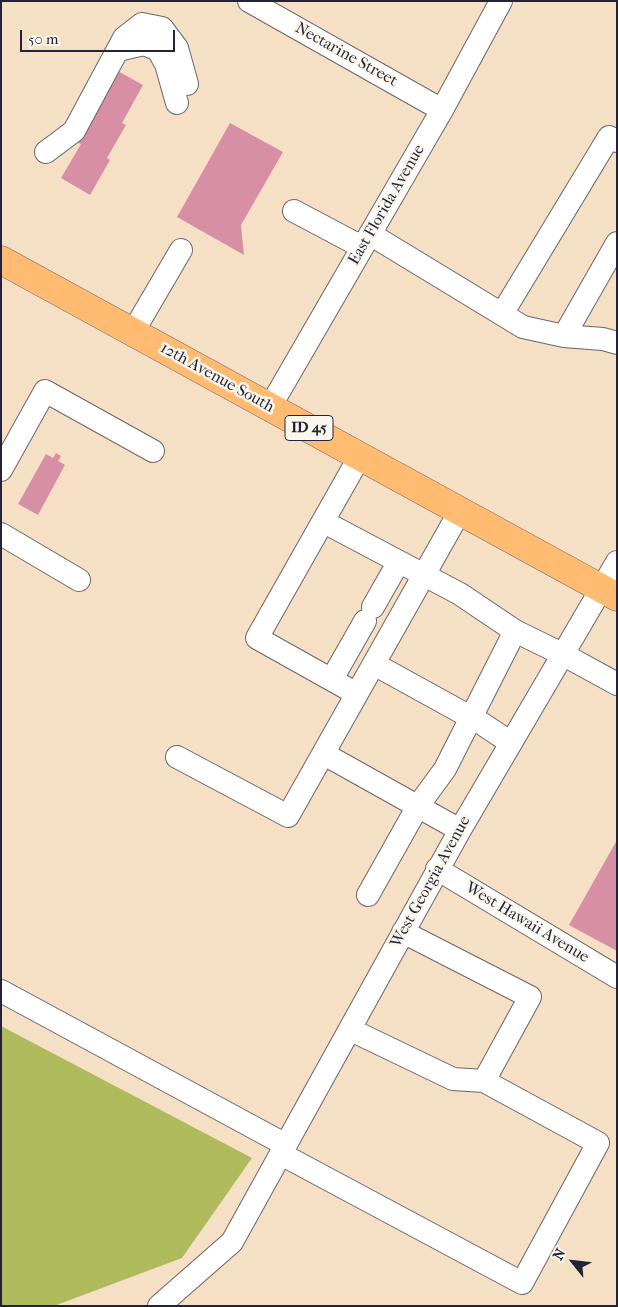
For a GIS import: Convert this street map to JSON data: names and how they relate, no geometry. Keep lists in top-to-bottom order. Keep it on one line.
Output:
{"streets":{"main road":["12th Avenue South","ID 45"],"street":["Nectarine Street","East Florida Avenue","West Georgia Avenue","West Hawaii Avenue"]},"crossings":[["Nectarine Street","East Florida Avenue"],["East Florida Avenue","12th Avenue South"],["12th Avenue South","West Georgia Avenue"],["West Georgia Avenue","West Hawaii Avenue"]],"scale_bar":"50 m","north":"top left"}
